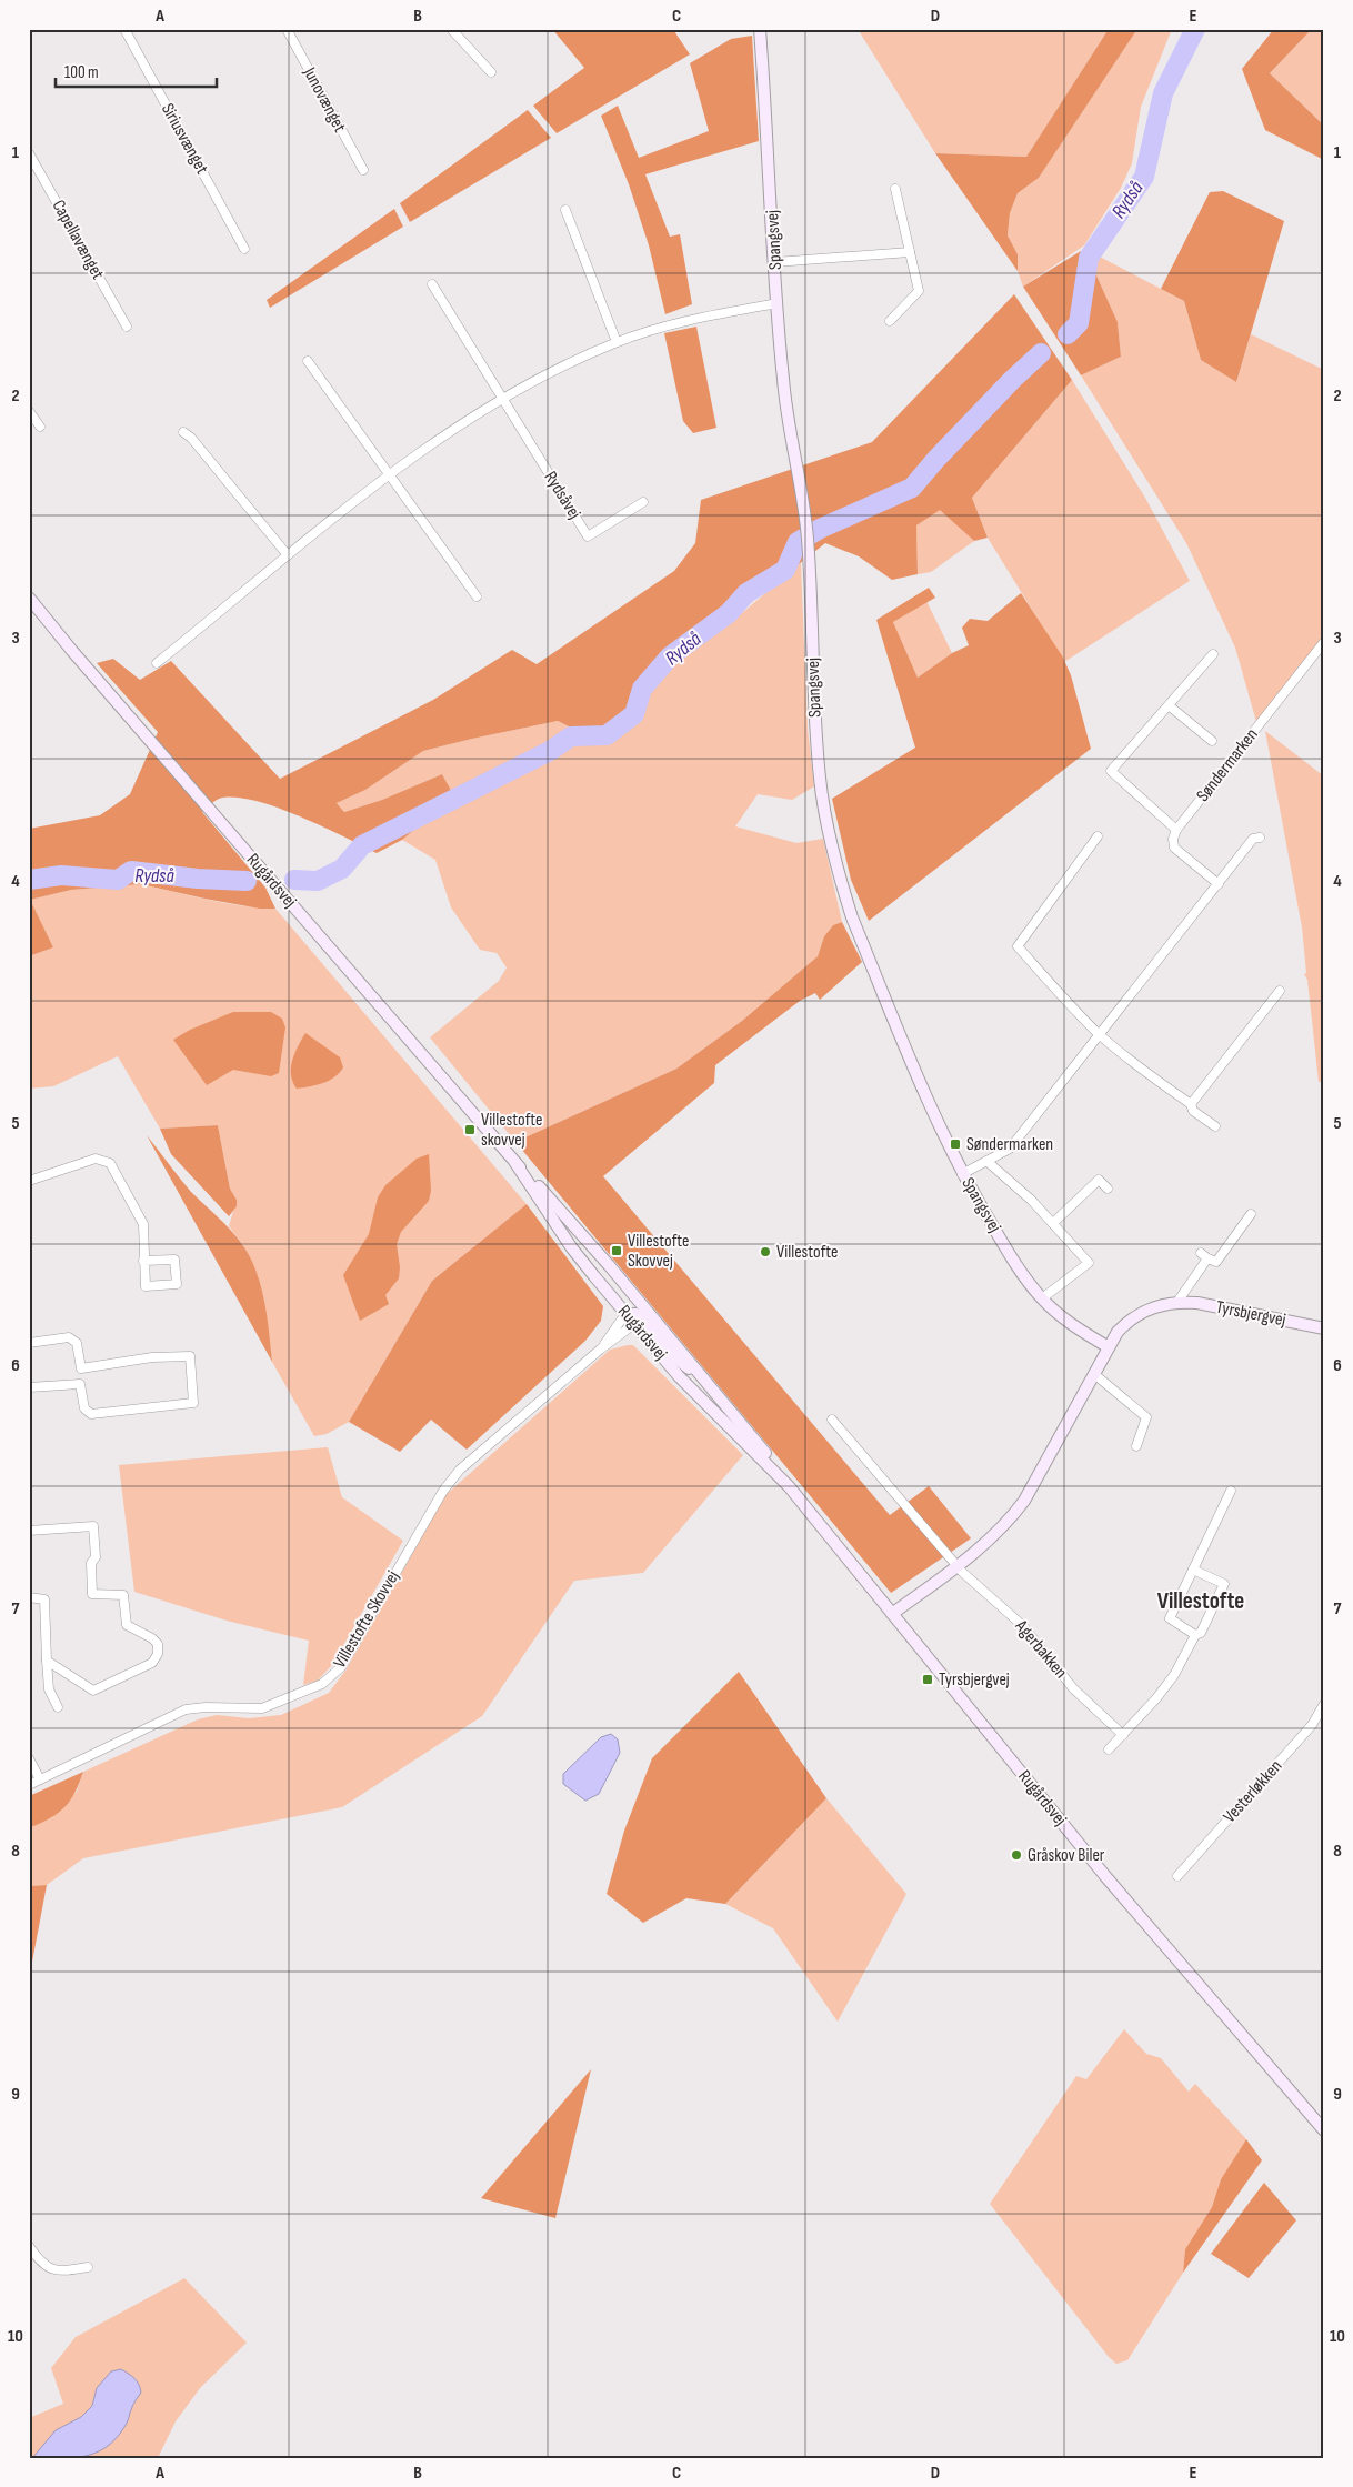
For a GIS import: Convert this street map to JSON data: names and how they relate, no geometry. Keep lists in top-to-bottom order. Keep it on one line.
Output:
{"streets":{"main road":["Spangsvej","Rugårdsvej","Tyrsbjergvej"],"street":["Junovænget","Siriusvænget","Capellavænget","Rydsåvej","Søndermarken","Villestofte Skovvej","Agerbakken","Vesterløkken"]},"crossings":[["Spangsvej","Tyrsbjergvej"],["Rugårdsvej","Tyrsbjergvej"],["Rugårdsvej","Villestofte Skovvej"],["Tyrsbjergvej","Agerbakken"]],"districts":["Villestofte"],"water":["Rydså"],"places":{"transit":["Villestofte skovvej","Søndermarken","Villestofte Skovvej","Tyrsbjergvej"],"other":["Villestofte","Gråskov Biler"]},"scale_bar":"100 m","grid":{"columns":["A","B","C","D","E"],"rows":["1","2","3","4","5","6","7","8","9","10"]}}
